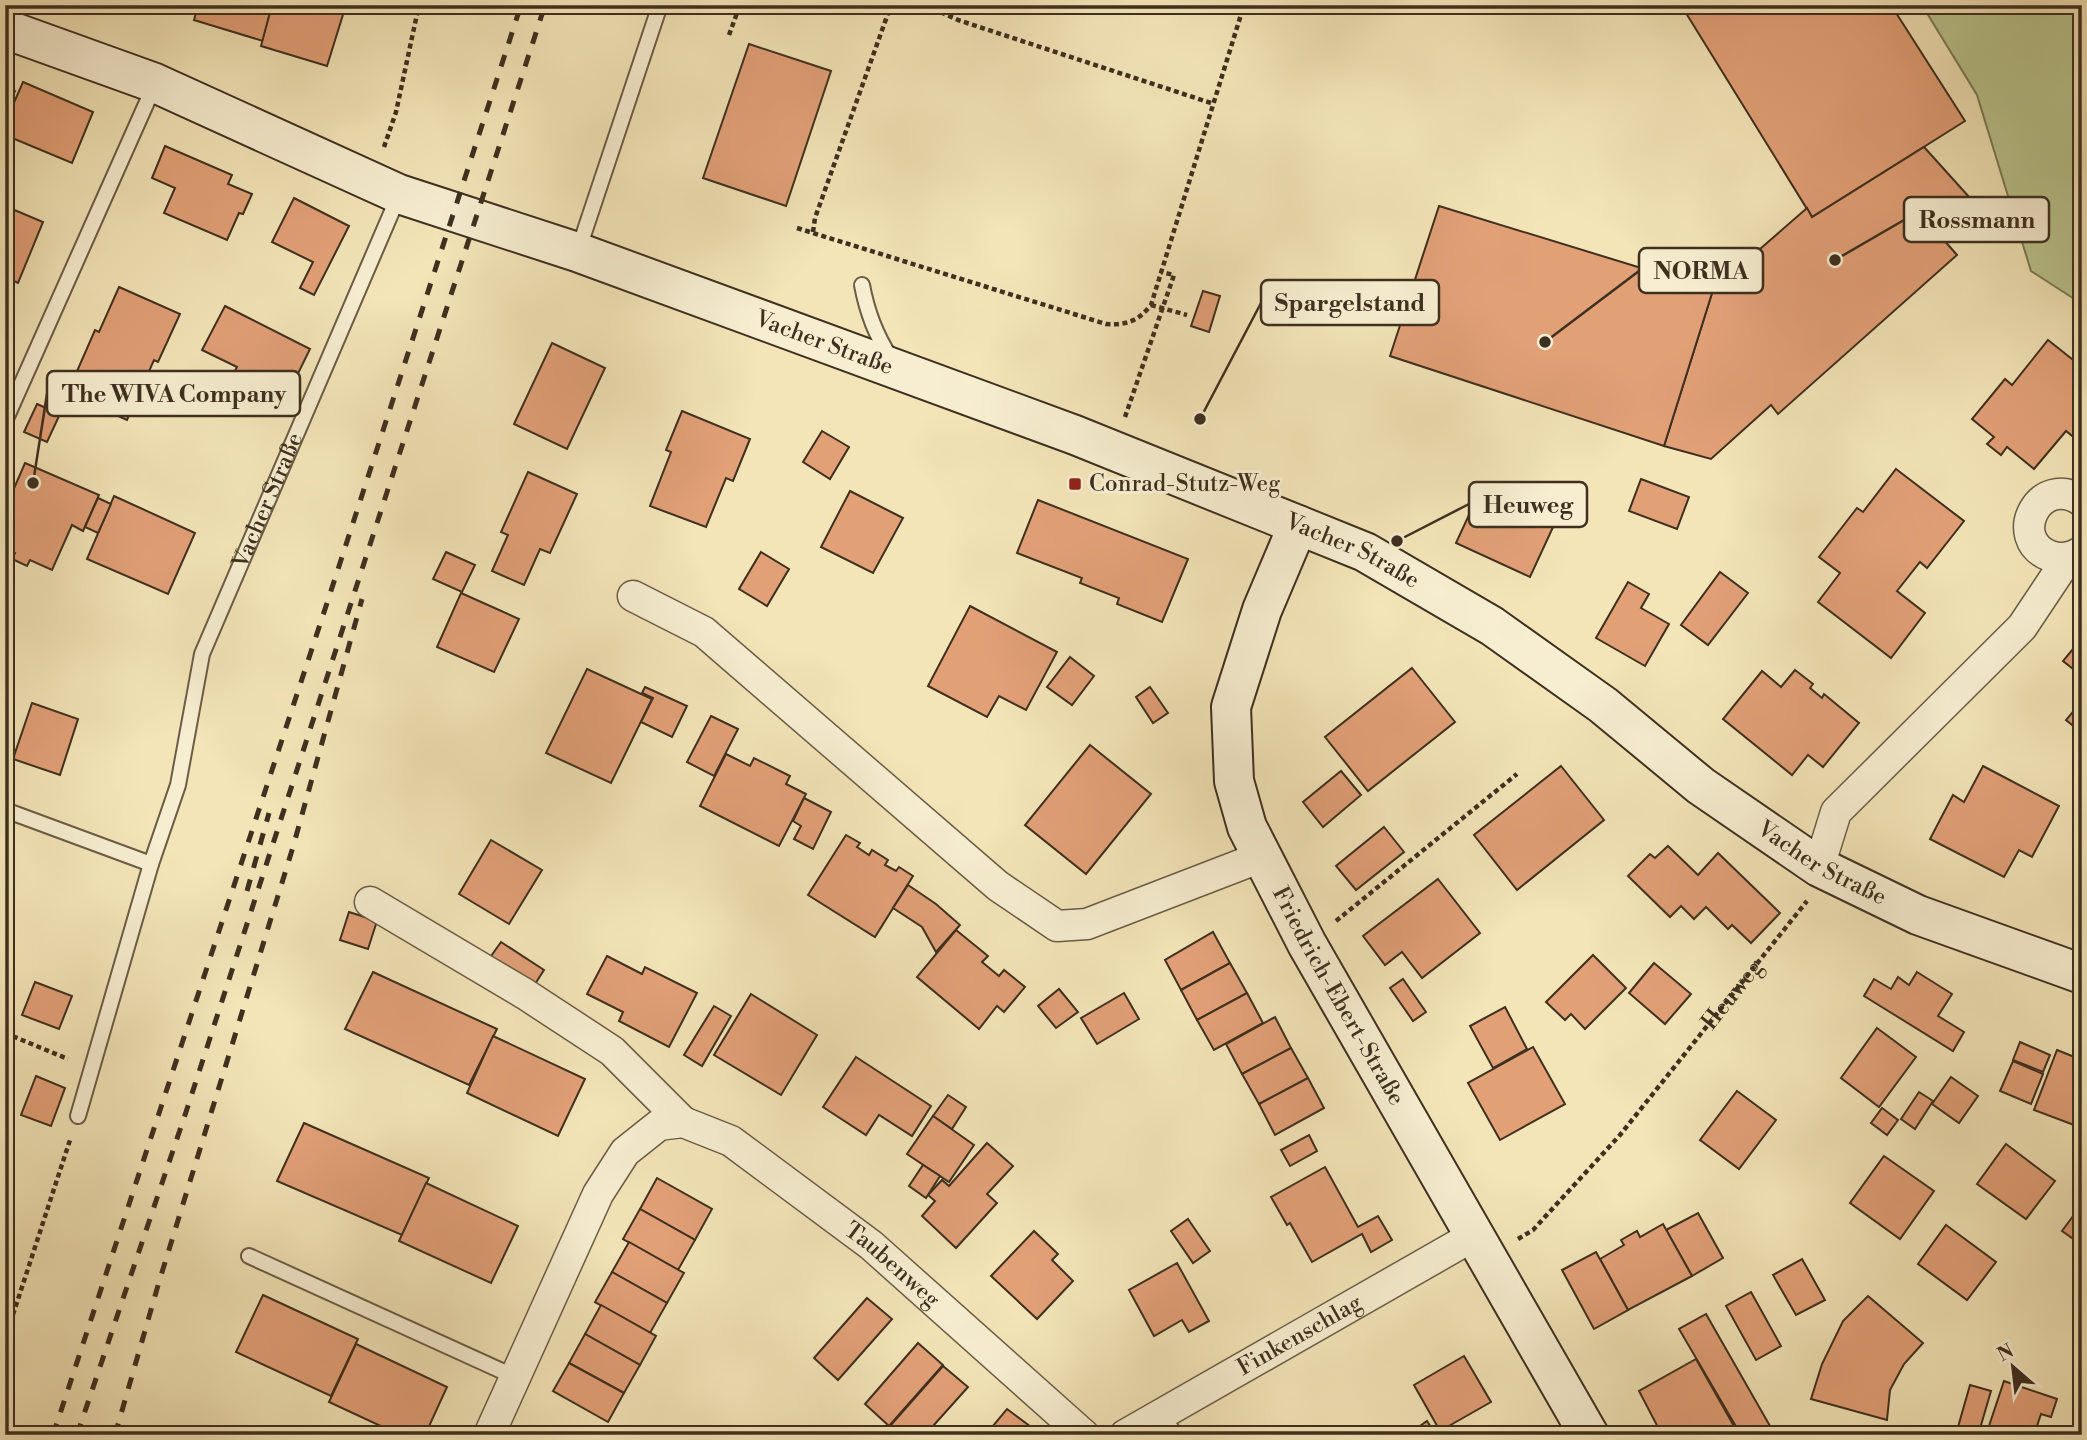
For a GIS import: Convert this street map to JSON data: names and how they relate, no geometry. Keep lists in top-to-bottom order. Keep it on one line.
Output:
{"streets":{"street":["Vacher Straße","Friedrich-Ebert-Straße","Taubenweg","Finkenschlag"],"path":["Heuweg"]},"crossings":[["Vacher Straße","Friedrich-Ebert-Straße"],["Vacher Straße","Heuweg"],["Friedrich-Ebert-Straße","Finkenschlag"]],"places":{"other":["Rossmann","NORMA","Spargelstand","The WIVA Company","Heuweg"],"transit":["Conrad-Stutz-Weg"]},"north":"top left"}
